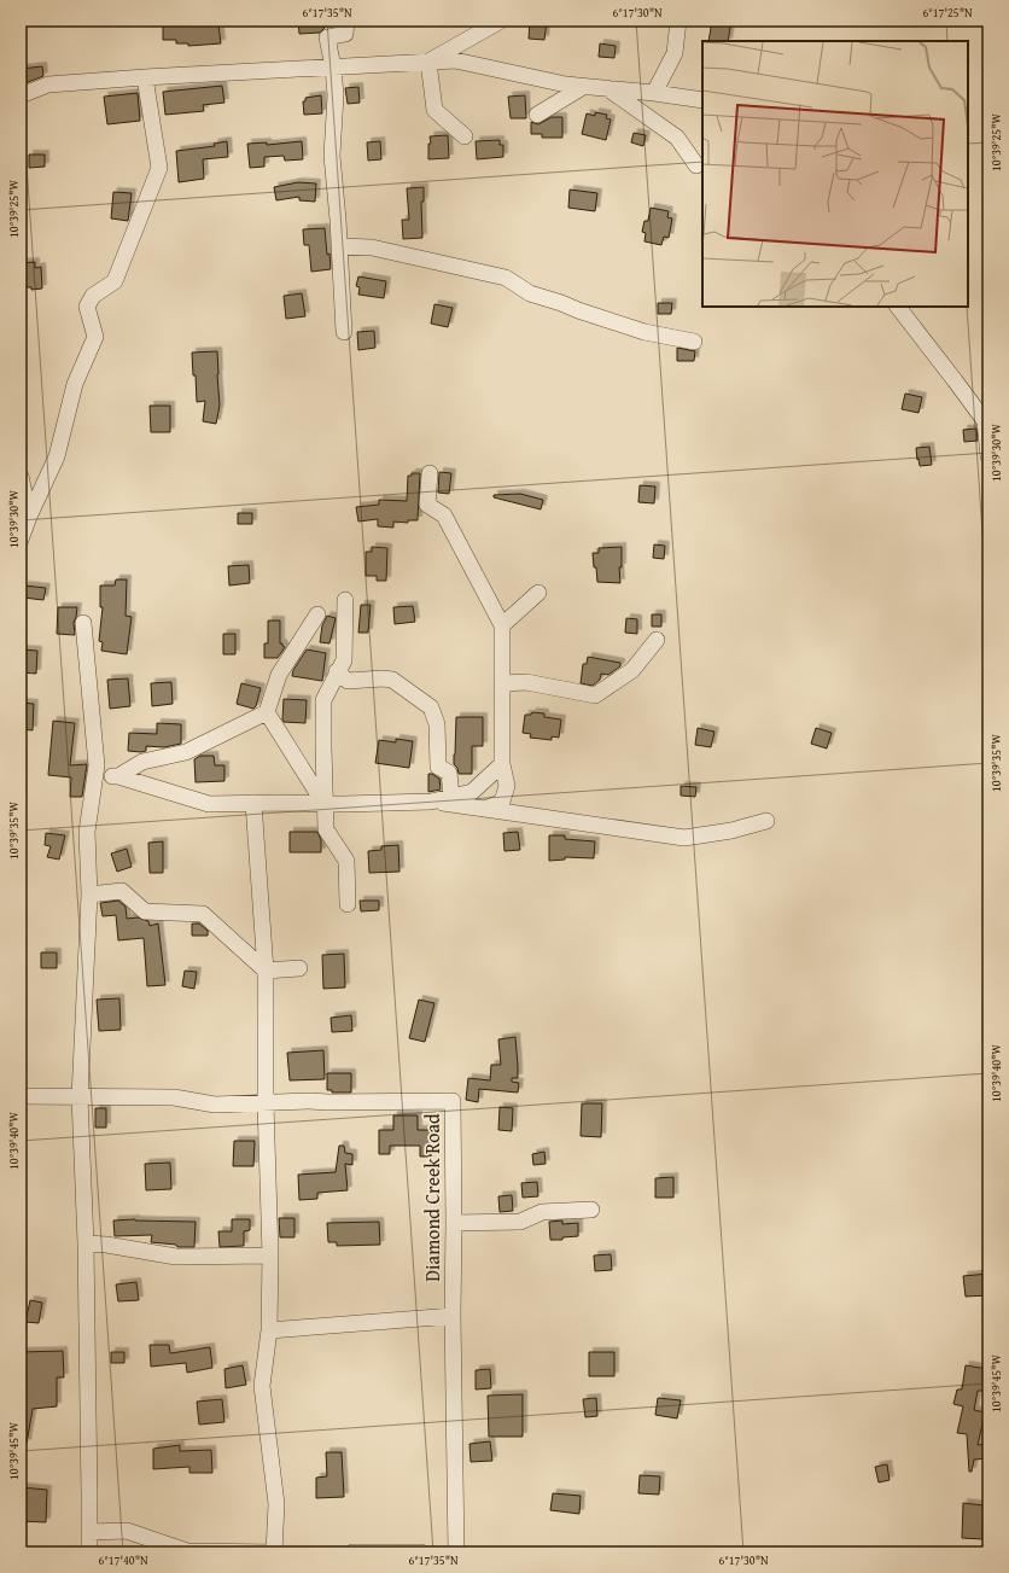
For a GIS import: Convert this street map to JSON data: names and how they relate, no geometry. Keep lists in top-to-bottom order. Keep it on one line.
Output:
{"streets":{"street":["Diamond Creek Road"]},"coordinates":["6°17'35\"N","6°17'30\"N","6°17'25\"N","10°39'25\"W","10°39'30\"W","10°39'35\"W","10°39'40\"W","10°39'45\"W","6°17'40\"N"]}
